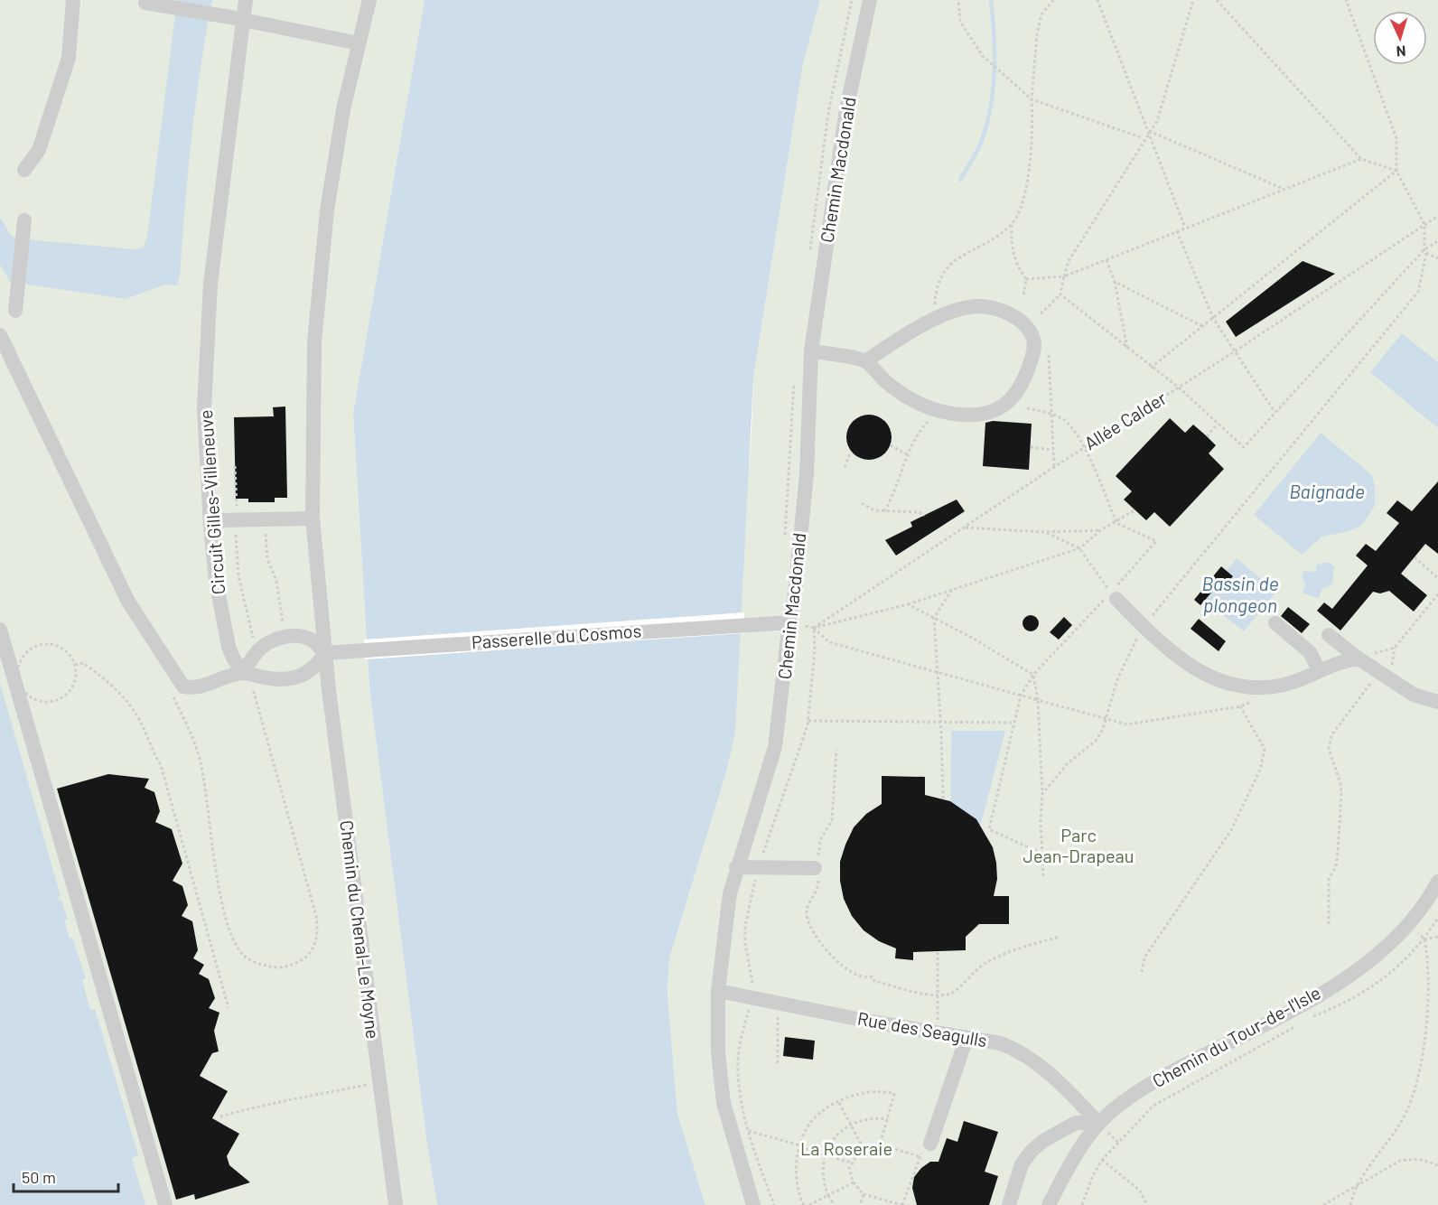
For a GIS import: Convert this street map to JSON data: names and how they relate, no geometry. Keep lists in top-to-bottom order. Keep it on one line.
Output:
{"streets":{"street":["Chemin Macdonald","Circuit Gilles-Villeneuve","Passerelle du Cosmos","Chemin du Chenal-Le Moyne","Rue des Seagulls","Chemin du Tour-de-l'Isle"],"path":["Allée Calder"]},"crossings":[["Chemin Macdonald","Passerelle du Cosmos"],["Chemin Macdonald","Rue des Seagulls"],["Passerelle du Cosmos","Chemin du Chenal-Le Moyne"],["Rue des Seagulls","Chemin du Tour-de-l'Isle"]],"water":["Baignade","Bassin de plongeon"],"parks":["Parc Jean-Drapeau","La Roseraie"],"scale_bar":"50 m","north":"bottom"}
